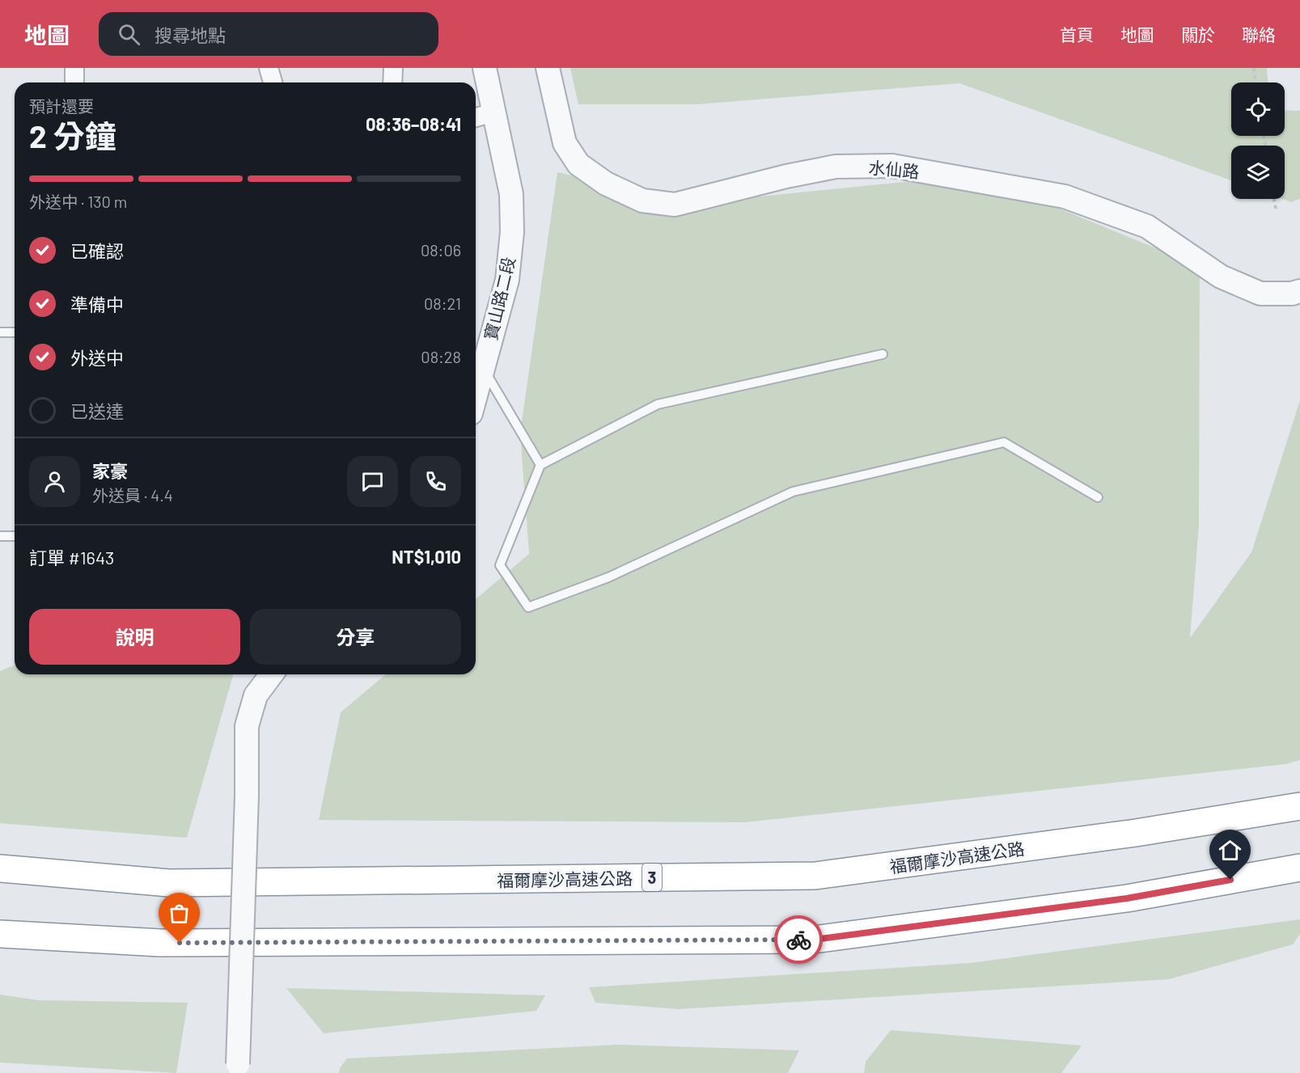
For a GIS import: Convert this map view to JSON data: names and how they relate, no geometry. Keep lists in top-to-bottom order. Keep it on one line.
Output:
{"streets":{"highway":["福爾摩沙高速公路","3"],"street":["水仙路","寶山路二段"]},"page":{"header":"地圖","search":"搜尋地點","nav":["首頁","地圖","關於","聯絡"],"heading":["2 分鐘","預計還要","08:36–08:41"],"panel":["家豪","外送員 · 4.4","訂單 #1643","NT$1,010"],"bar":"外送中 · 130 m","list":[["已確認","08:06"],["準備中","08:21"],["外送中","08:28"],"已送達"],"buttons":["說明","分享"]}}
